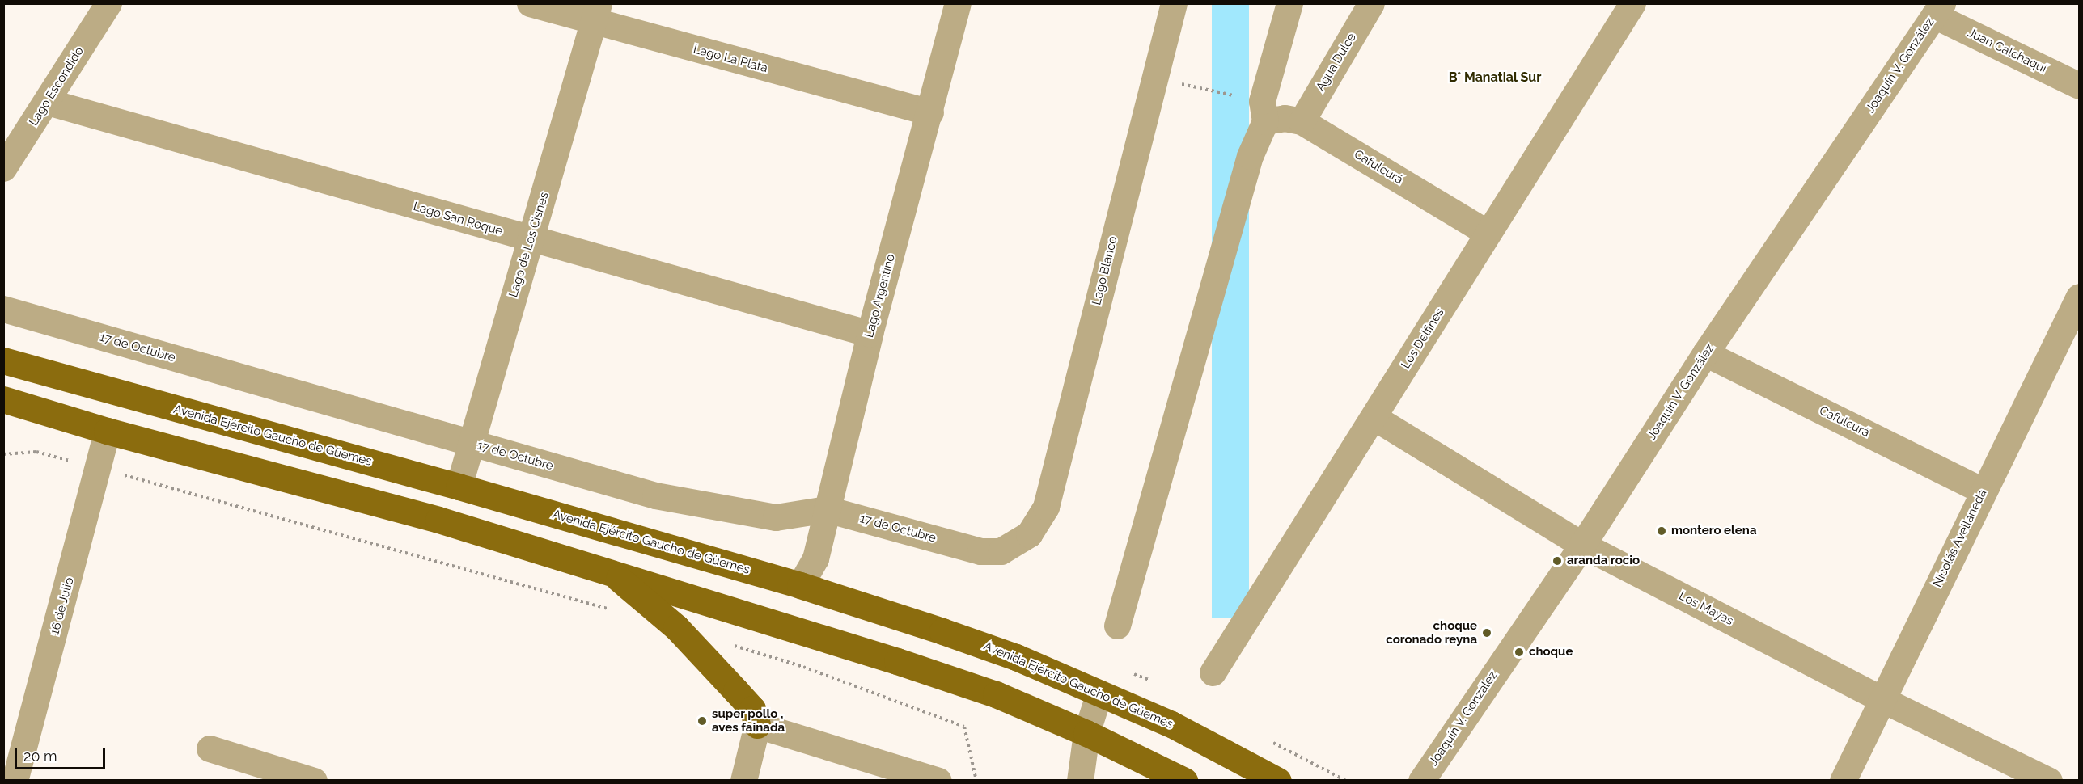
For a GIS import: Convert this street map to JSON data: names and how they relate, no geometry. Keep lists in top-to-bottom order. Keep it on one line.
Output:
{"streets":{"main road":["Avenida Ejército Gaucho de Güemes"],"street":["Juan Calchaquí","Lago La Plata","Agua Dulce","Joaquín V. González","Lago Escondido","Cafulcurá","Lago San Roque","Lago de Los Cisnes","Lago Blanco","Lago Argentino","Los Delfines","17 de Octubre","Nicolás Avellaneda","16 de Julio","Los Mayas"]},"crossings":[["Juan Calchaquí","Joaquín V. González"],["Lago La Plata","Lago de Los Cisnes"],["Lago La Plata","Lago Argentino"],["Agua Dulce","Cafulcurá"],["Joaquín V. González","Cafulcurá"],["Joaquín V. González","Los Mayas"],["Lago Escondido","Lago San Roque"],["Cafulcurá","Los Delfines"],["Cafulcurá","Nicolás Avellaneda"],["Lago San Roque","Lago de Los Cisnes"],["Lago San Roque","Lago Argentino"],["Lago de Los Cisnes","17 de Octubre"],["Lago de Los Cisnes","Avenida Ejército Gaucho de Güemes"],["Lago Blanco","17 de Octubre"],["Lago Argentino","17 de Octubre"],["Lago Argentino","Avenida Ejército Gaucho de Güemes"],["Los Delfines","Los Mayas"],["Nicolás Avellaneda","Los Mayas"]],"districts":["B° Manatial Sur"],"places":["montero elena","aranda rocio","choque coronado reyna","choque","super pollo , aves fainada"],"scale_bar":"20 m"}
